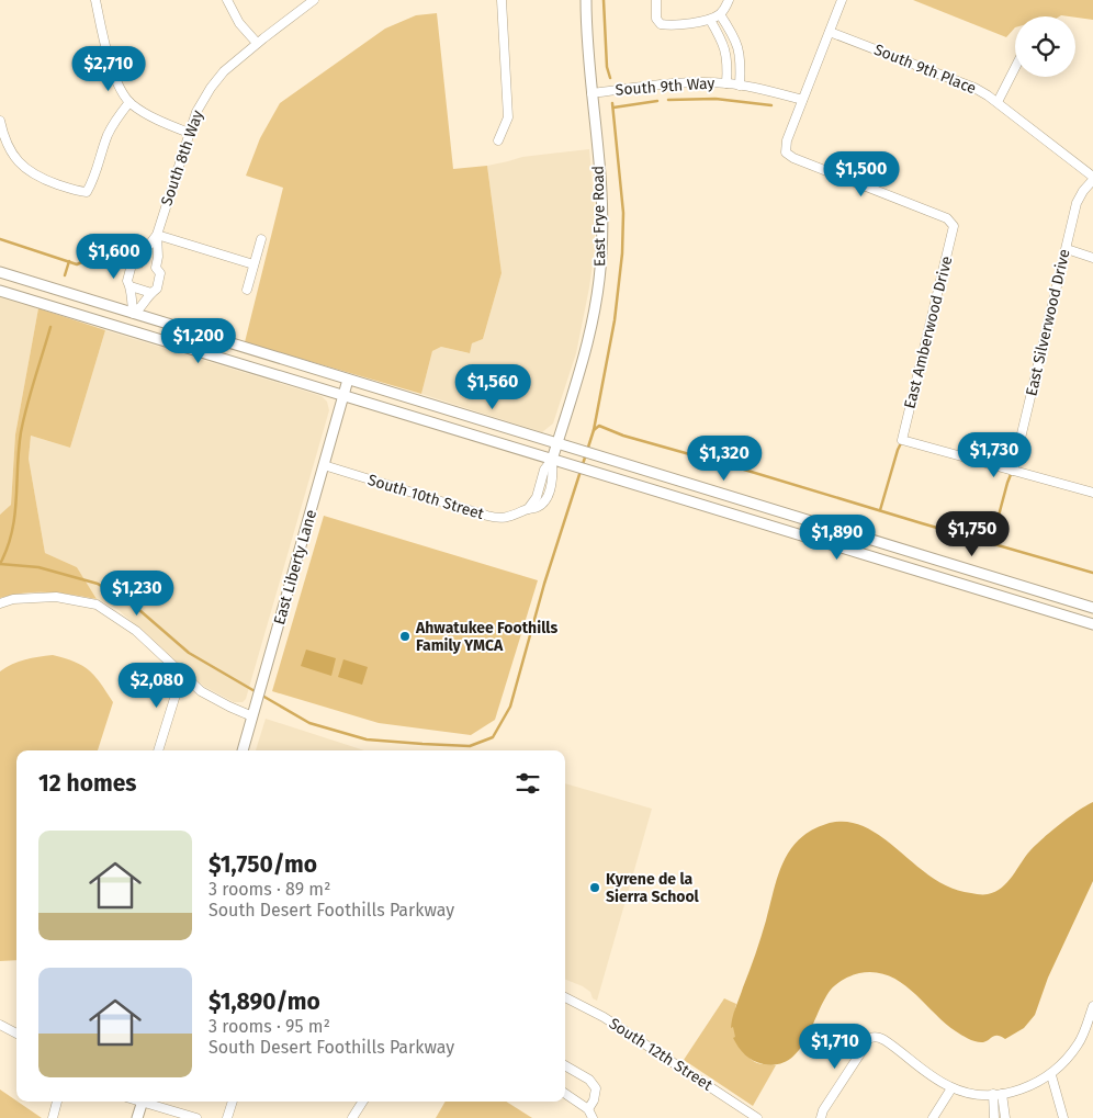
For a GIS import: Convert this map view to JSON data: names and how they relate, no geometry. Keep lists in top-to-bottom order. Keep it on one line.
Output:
{"streets":{"street":["South 9th Place","South 9th Way","South 8th Way","East Frye Road","East Silverwood Drive","East Amberwood Drive","South 10th Street","East Liberty Lane","South 12th Street"]},"crossings":[["South 9th Place","East Silverwood Drive"],["South 9th Way","East Frye Road"],["South 9th Way","East Amberwood Drive"],["East Frye Road","South 10th Street"],["East Silverwood Drive","East Amberwood Drive"],["South 10th Street","East Liberty Lane"]],"places":["Ahwatukee Foothills Family YMCA","Kyrene de la Sierra School"],"page":{"price":["$2,710","$1,500","$1,600","$1,200","$1,560","$1,730","$1,320","$1,750","$1,890","$1,230","$2,080","$1,710"],"heading":"12 homes","list":[{"name":"$1,750/mo","note":"3 rooms · 89 m² · South Desert Foothills Parkway"},{"name":"$1,890/mo","note":"3 rooms · 95 m² · South Desert Foothills Parkway"}]}}
